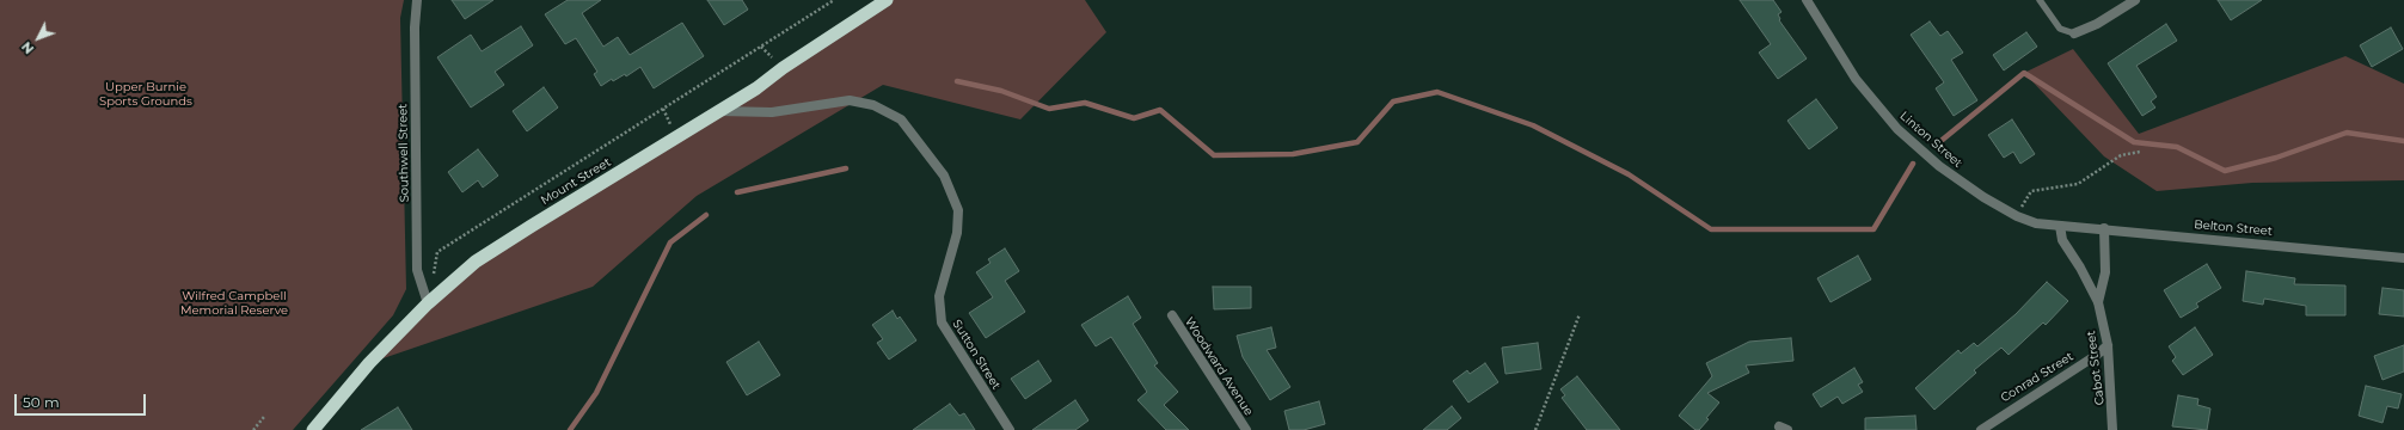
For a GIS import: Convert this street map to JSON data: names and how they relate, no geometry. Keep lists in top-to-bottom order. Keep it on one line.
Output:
{"streets":{"highway":["Mount Street"],"street":["Linton Street","Southwell Street","Belton Street","Sutton Street","Woodward Avenue","Cabot Street","Conrad Street"]},"crossings":[["Linton Street","Belton Street"],["Linton Street","Cabot Street"],["Southwell Street","Mount Street"],["Mount Street","Sutton Street"],["Belton Street","Cabot Street"],["Cabot Street","Conrad Street"]],"parks":["Upper Burnie Sports Grounds","Wilfred Campbell Memorial Reserve"],"scale_bar":"50 m","north":"bottom left"}
